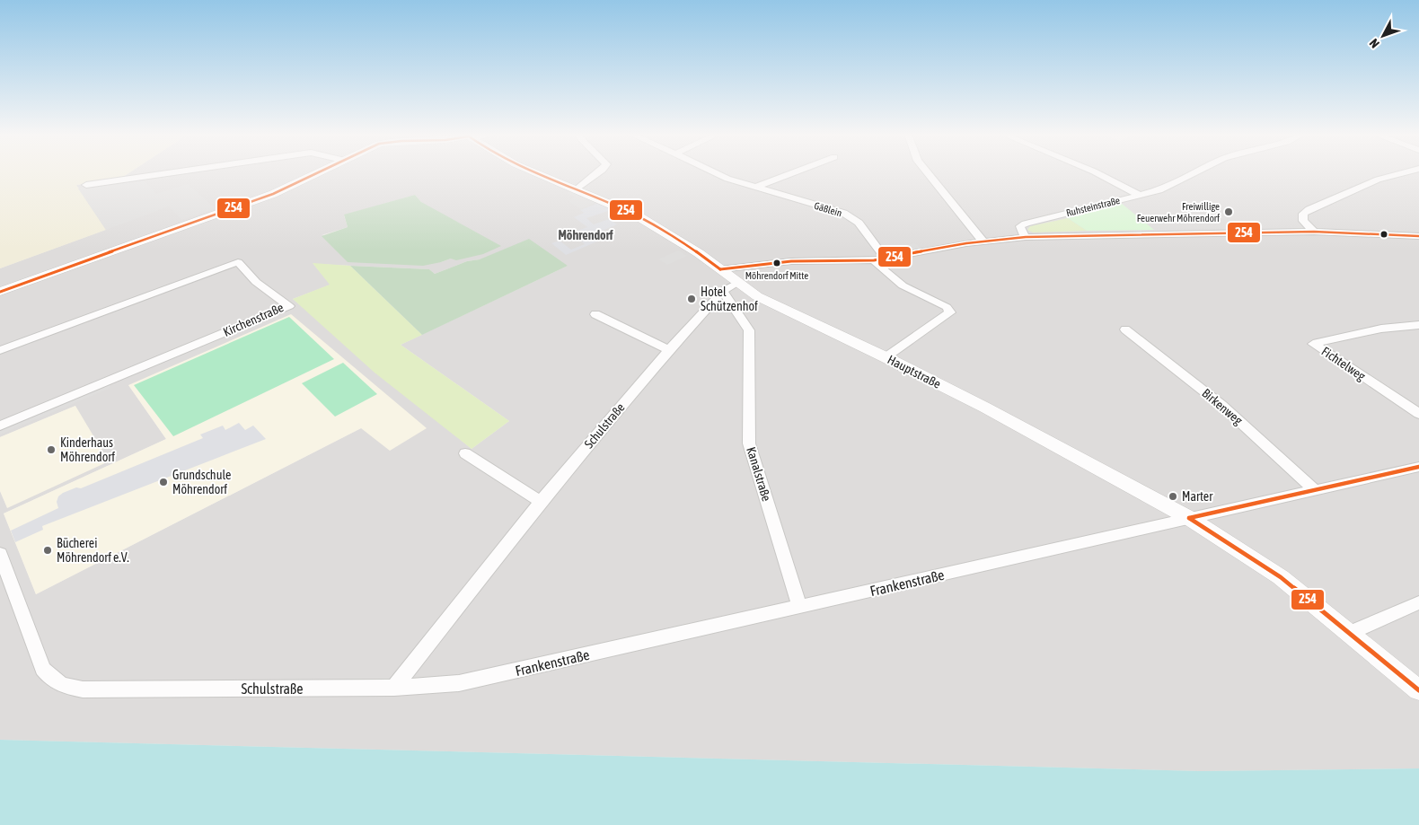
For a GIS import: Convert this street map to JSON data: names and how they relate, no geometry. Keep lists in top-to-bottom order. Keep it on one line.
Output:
{"streets":{"street":["Ruhsteinstraße","Gäßlein","Kirchenstraße","Fichtelweg","Hauptstraße","Birkenweg","Schulstraße","Kanalstraße","Frankenstraße"]},"crossings":[["Gäßlein","Hauptstraße"],["Hauptstraße","Schulstraße"],["Hauptstraße","Frankenstraße"],["Birkenweg","Frankenstraße"],["Schulstraße","Kanalstraße"],["Schulstraße","Frankenstraße"],["Kanalstraße","Frankenstraße"]],"districts":["Möhrendorf"],"places":["Freiwillige Feuerwehr Möhrendorf","Möhrendorf Mitte","Hotel Schützenhof","Kinderhaus Möhrendorf","Grundschule Möhrendorf","Marter","Bücherei Möhrendorf e.V."],"lines":["transit line 254"],"north":"bottom left"}
